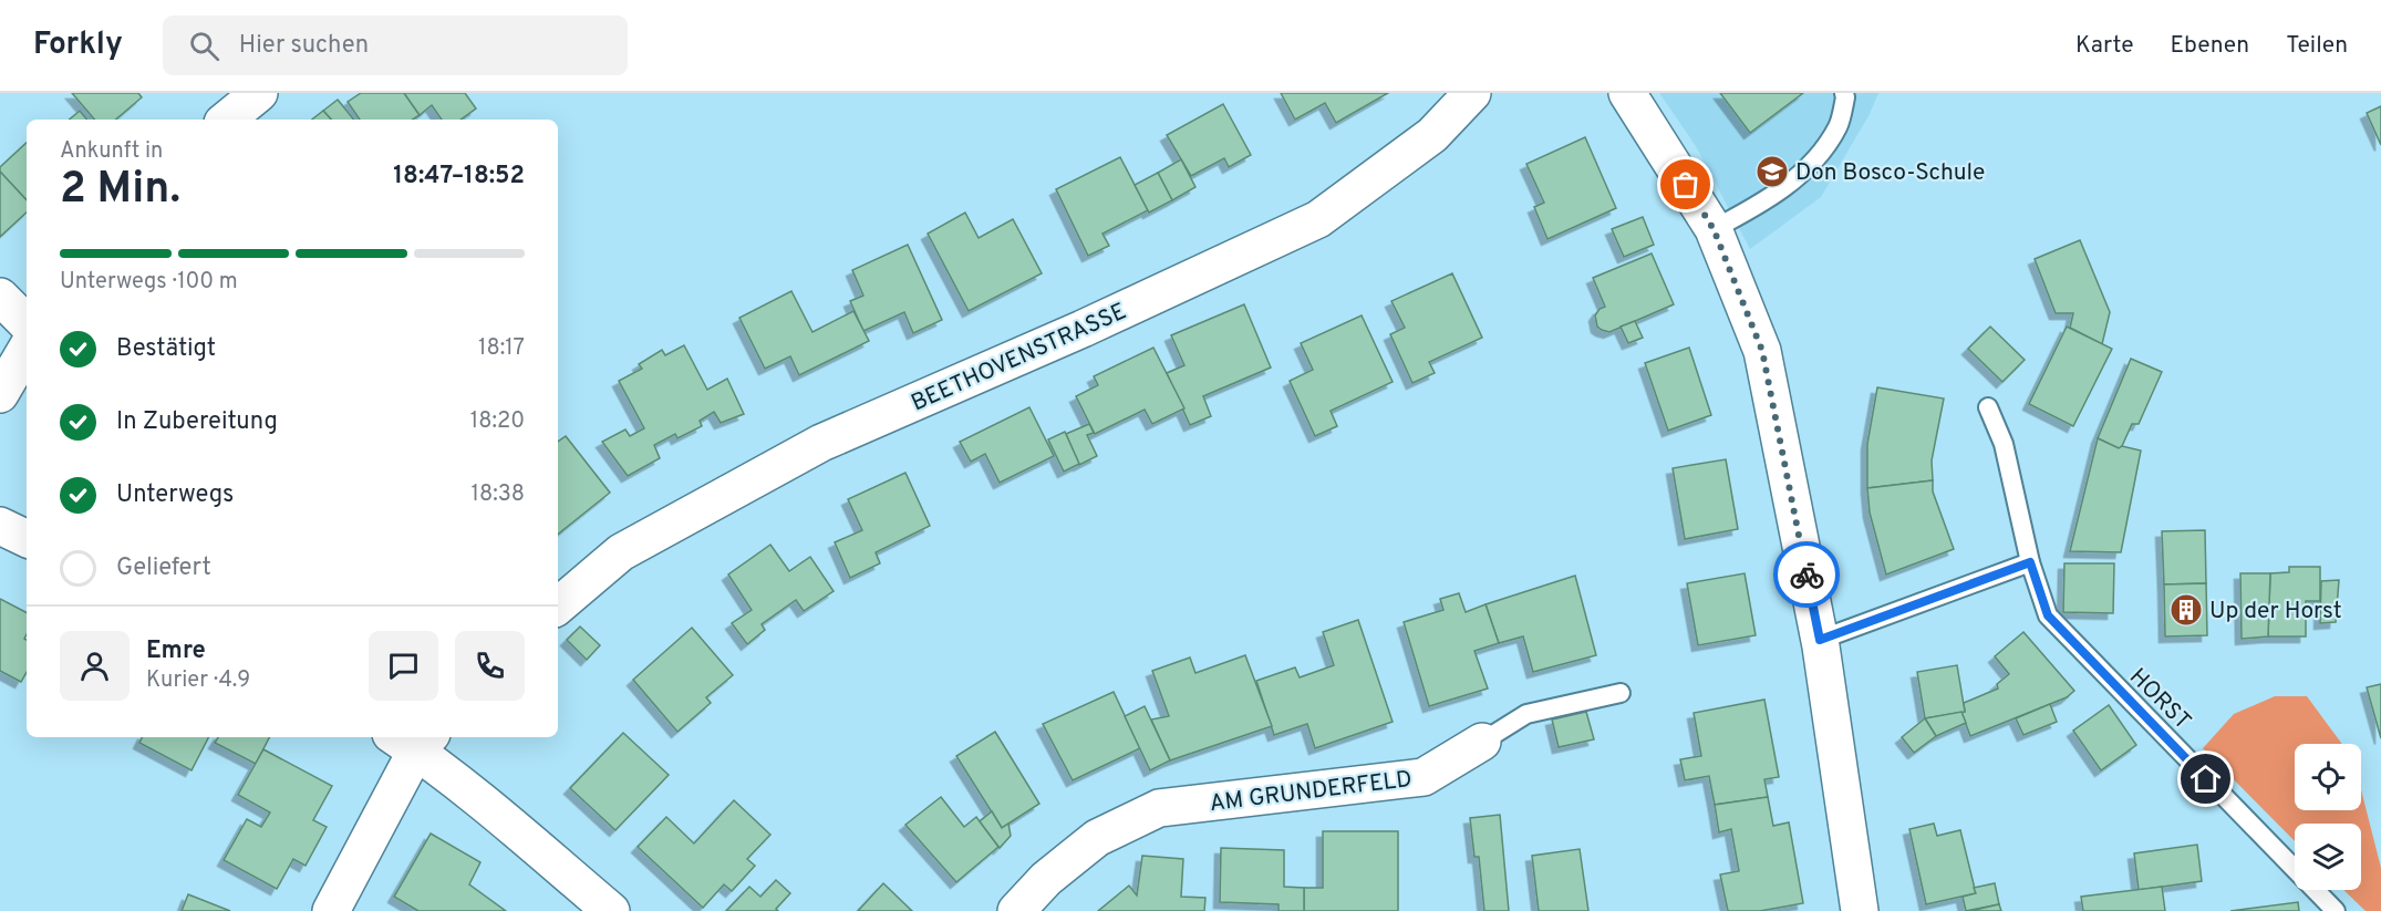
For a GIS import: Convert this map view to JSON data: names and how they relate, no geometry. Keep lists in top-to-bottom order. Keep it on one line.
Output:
{"streets":{"street":["BEETHOVENSTRASSE","AM GRUNDERFELD"],"lane":["HORST"]},"places":{"school or university":["Don Bosco-Schule"],"building":["Up der Horst"]},"page":{"header":"Forkly","search":"Hier suchen","nav":["Karte","Ebenen","Teilen"],"heading":["2 Min.","Ankunft in","18:47–18:52"],"panel":["Emre","Kurier · 4.9"],"bar":"Unterwegs · 100 m","list":[["Bestätigt","18:17"],["In Zubereitung","18:20"],["Unterwegs","18:38"],"Geliefert"]}}
